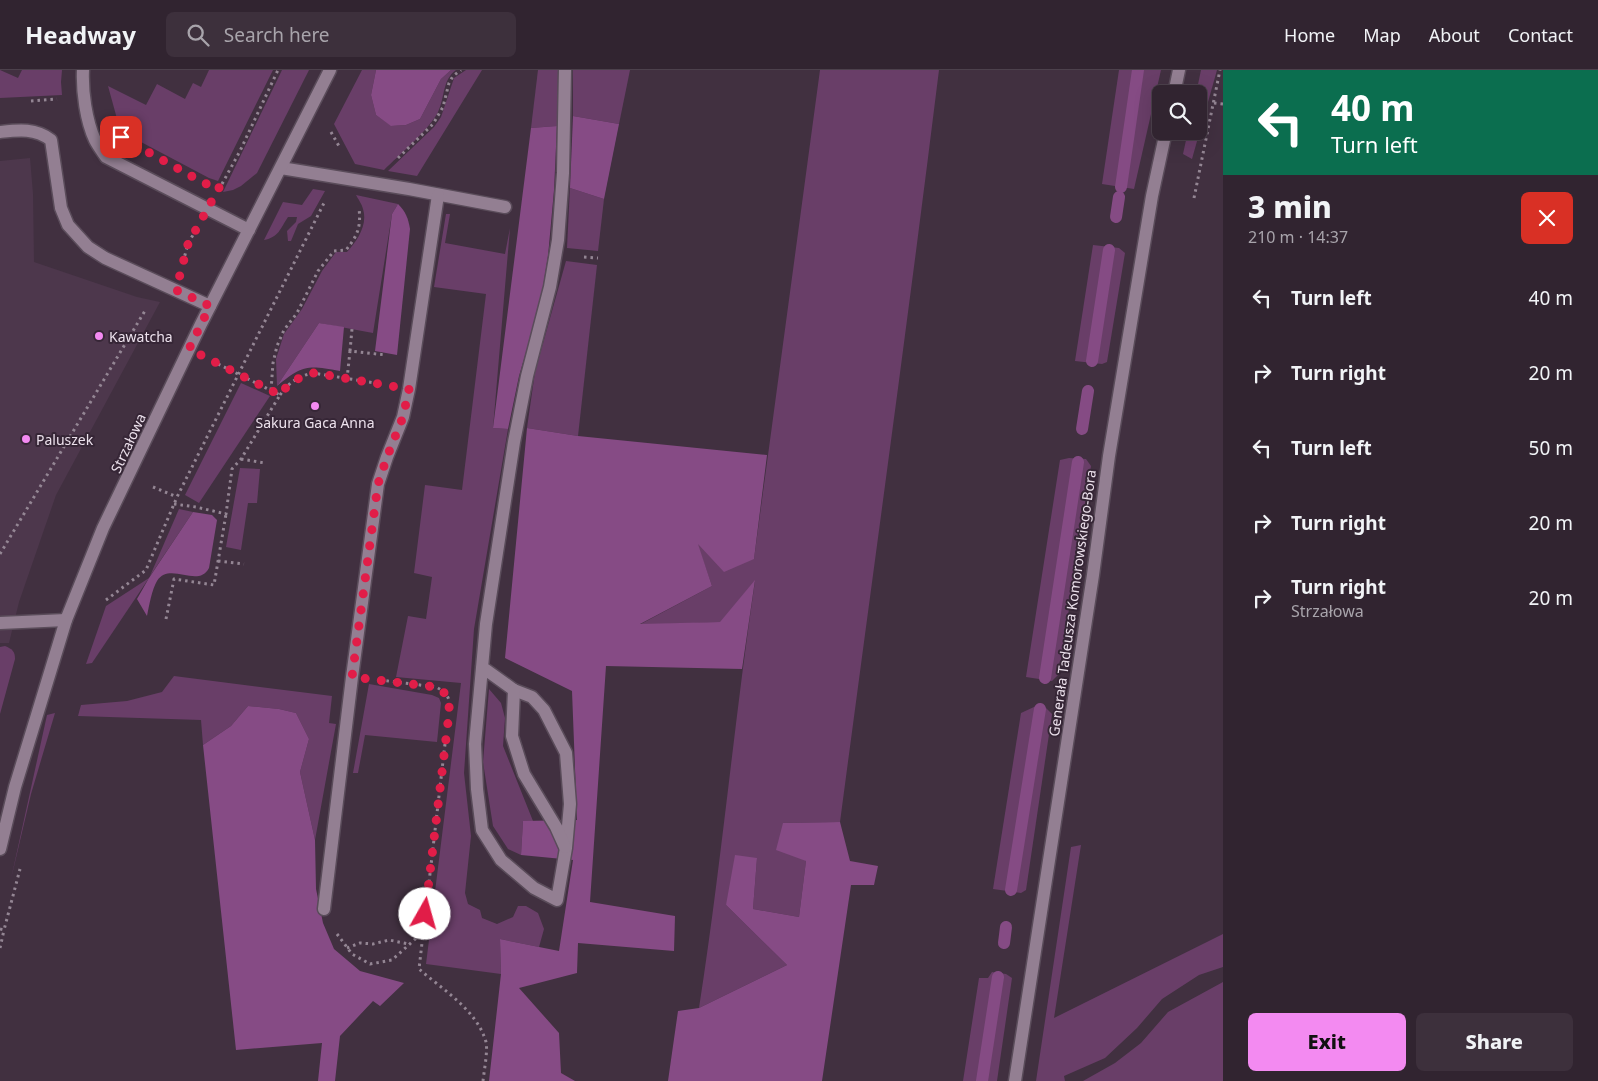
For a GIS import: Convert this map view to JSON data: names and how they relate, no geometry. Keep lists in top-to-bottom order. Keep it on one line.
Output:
{"streets":{"street":["Strzałowa","Generała Tadeusza Komorowskiego-Bora"]},"places":["Kawatcha","Sakura Gaca Anna","Paluszek"],"page":{"header":"Headway","search":"Search here","nav":["Home","Map","About","Contact"],"turn":["40 m","Turn left"],"heading":["3 min","210 m · 14:37"],"list":[{"name":"Turn left","value":"40 m"},{"name":"Turn right","value":"20 m"},{"name":"Turn left","value":"50 m"},{"name":"Turn right","value":"20 m"},{"name":"Turn right","note":"Strzałowa","value":"20 m"}],"buttons":["Exit","Share"]}}
